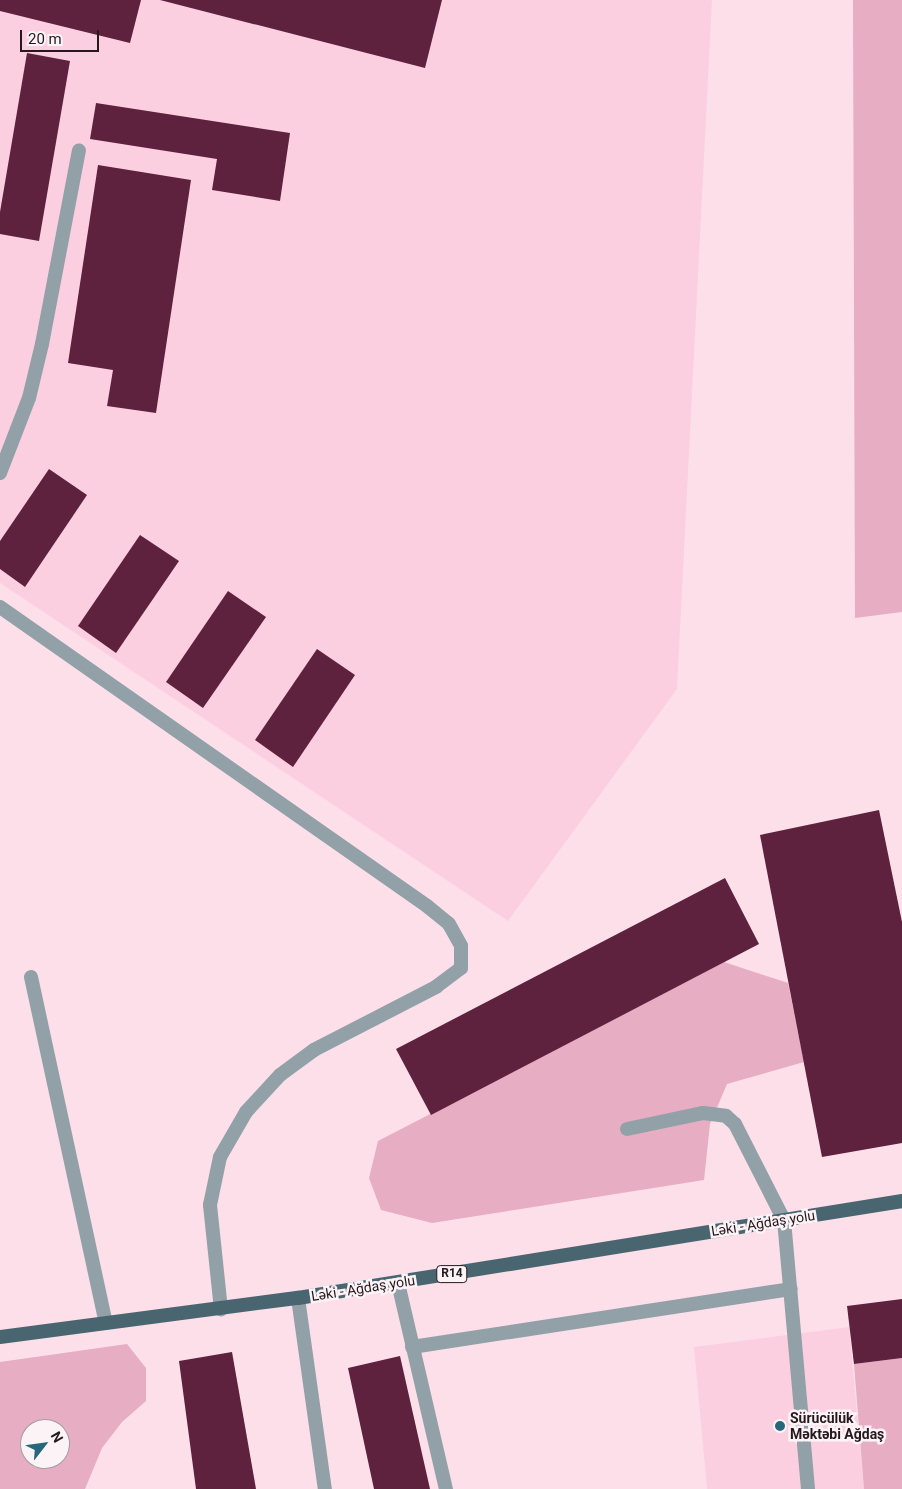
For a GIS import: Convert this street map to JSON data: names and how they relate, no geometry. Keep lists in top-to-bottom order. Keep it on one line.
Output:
{"streets":{"main road":["Ləki - Ağdaş yolu","R14"]},"places":["Sürücülük Məktəbi Ağdaş"],"scale_bar":"20 m","north":"top right"}
